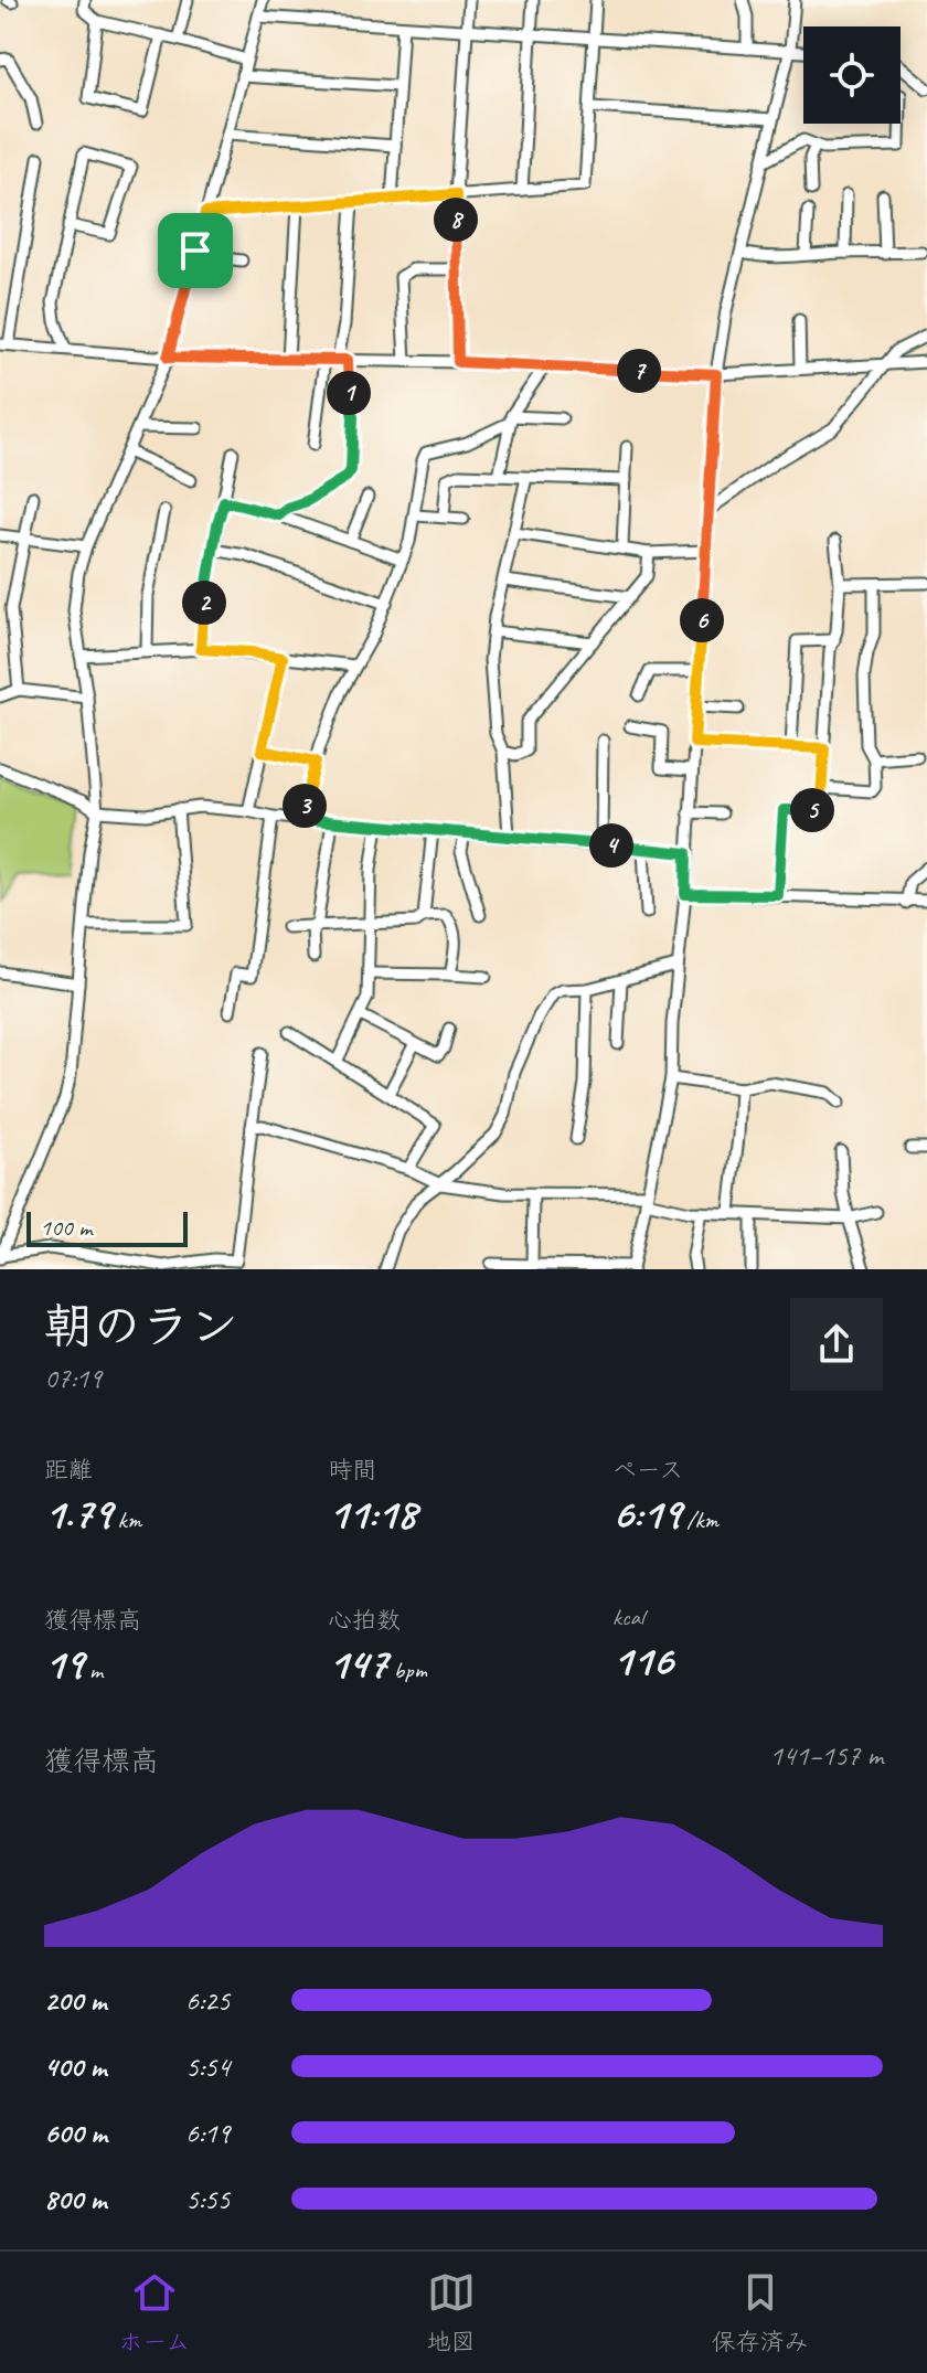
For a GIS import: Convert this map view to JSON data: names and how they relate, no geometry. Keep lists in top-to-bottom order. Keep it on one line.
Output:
{"scale_bar":"100 m","page":{"pins":["8","7","1","2","6","3","5","4"],"scale":"100 m","heading":["朝のラン","07:19"],"stats":[["距離","1.79 km"],["時間","11:18"],["ペース","6:19 /km"],["獲得標高","19 m"],["心拍数","147 bpm"],["kcal","116"]],"chart":["獲得標高","141–157 m"],"list":[{"name":"200 m","note":"6:25"},{"name":"400 m","note":"5:54"},{"name":"600 m","note":"6:19"},{"name":"800 m","note":"5:55"}],"tabs":["ホーム","地図","保存済み"]}}
